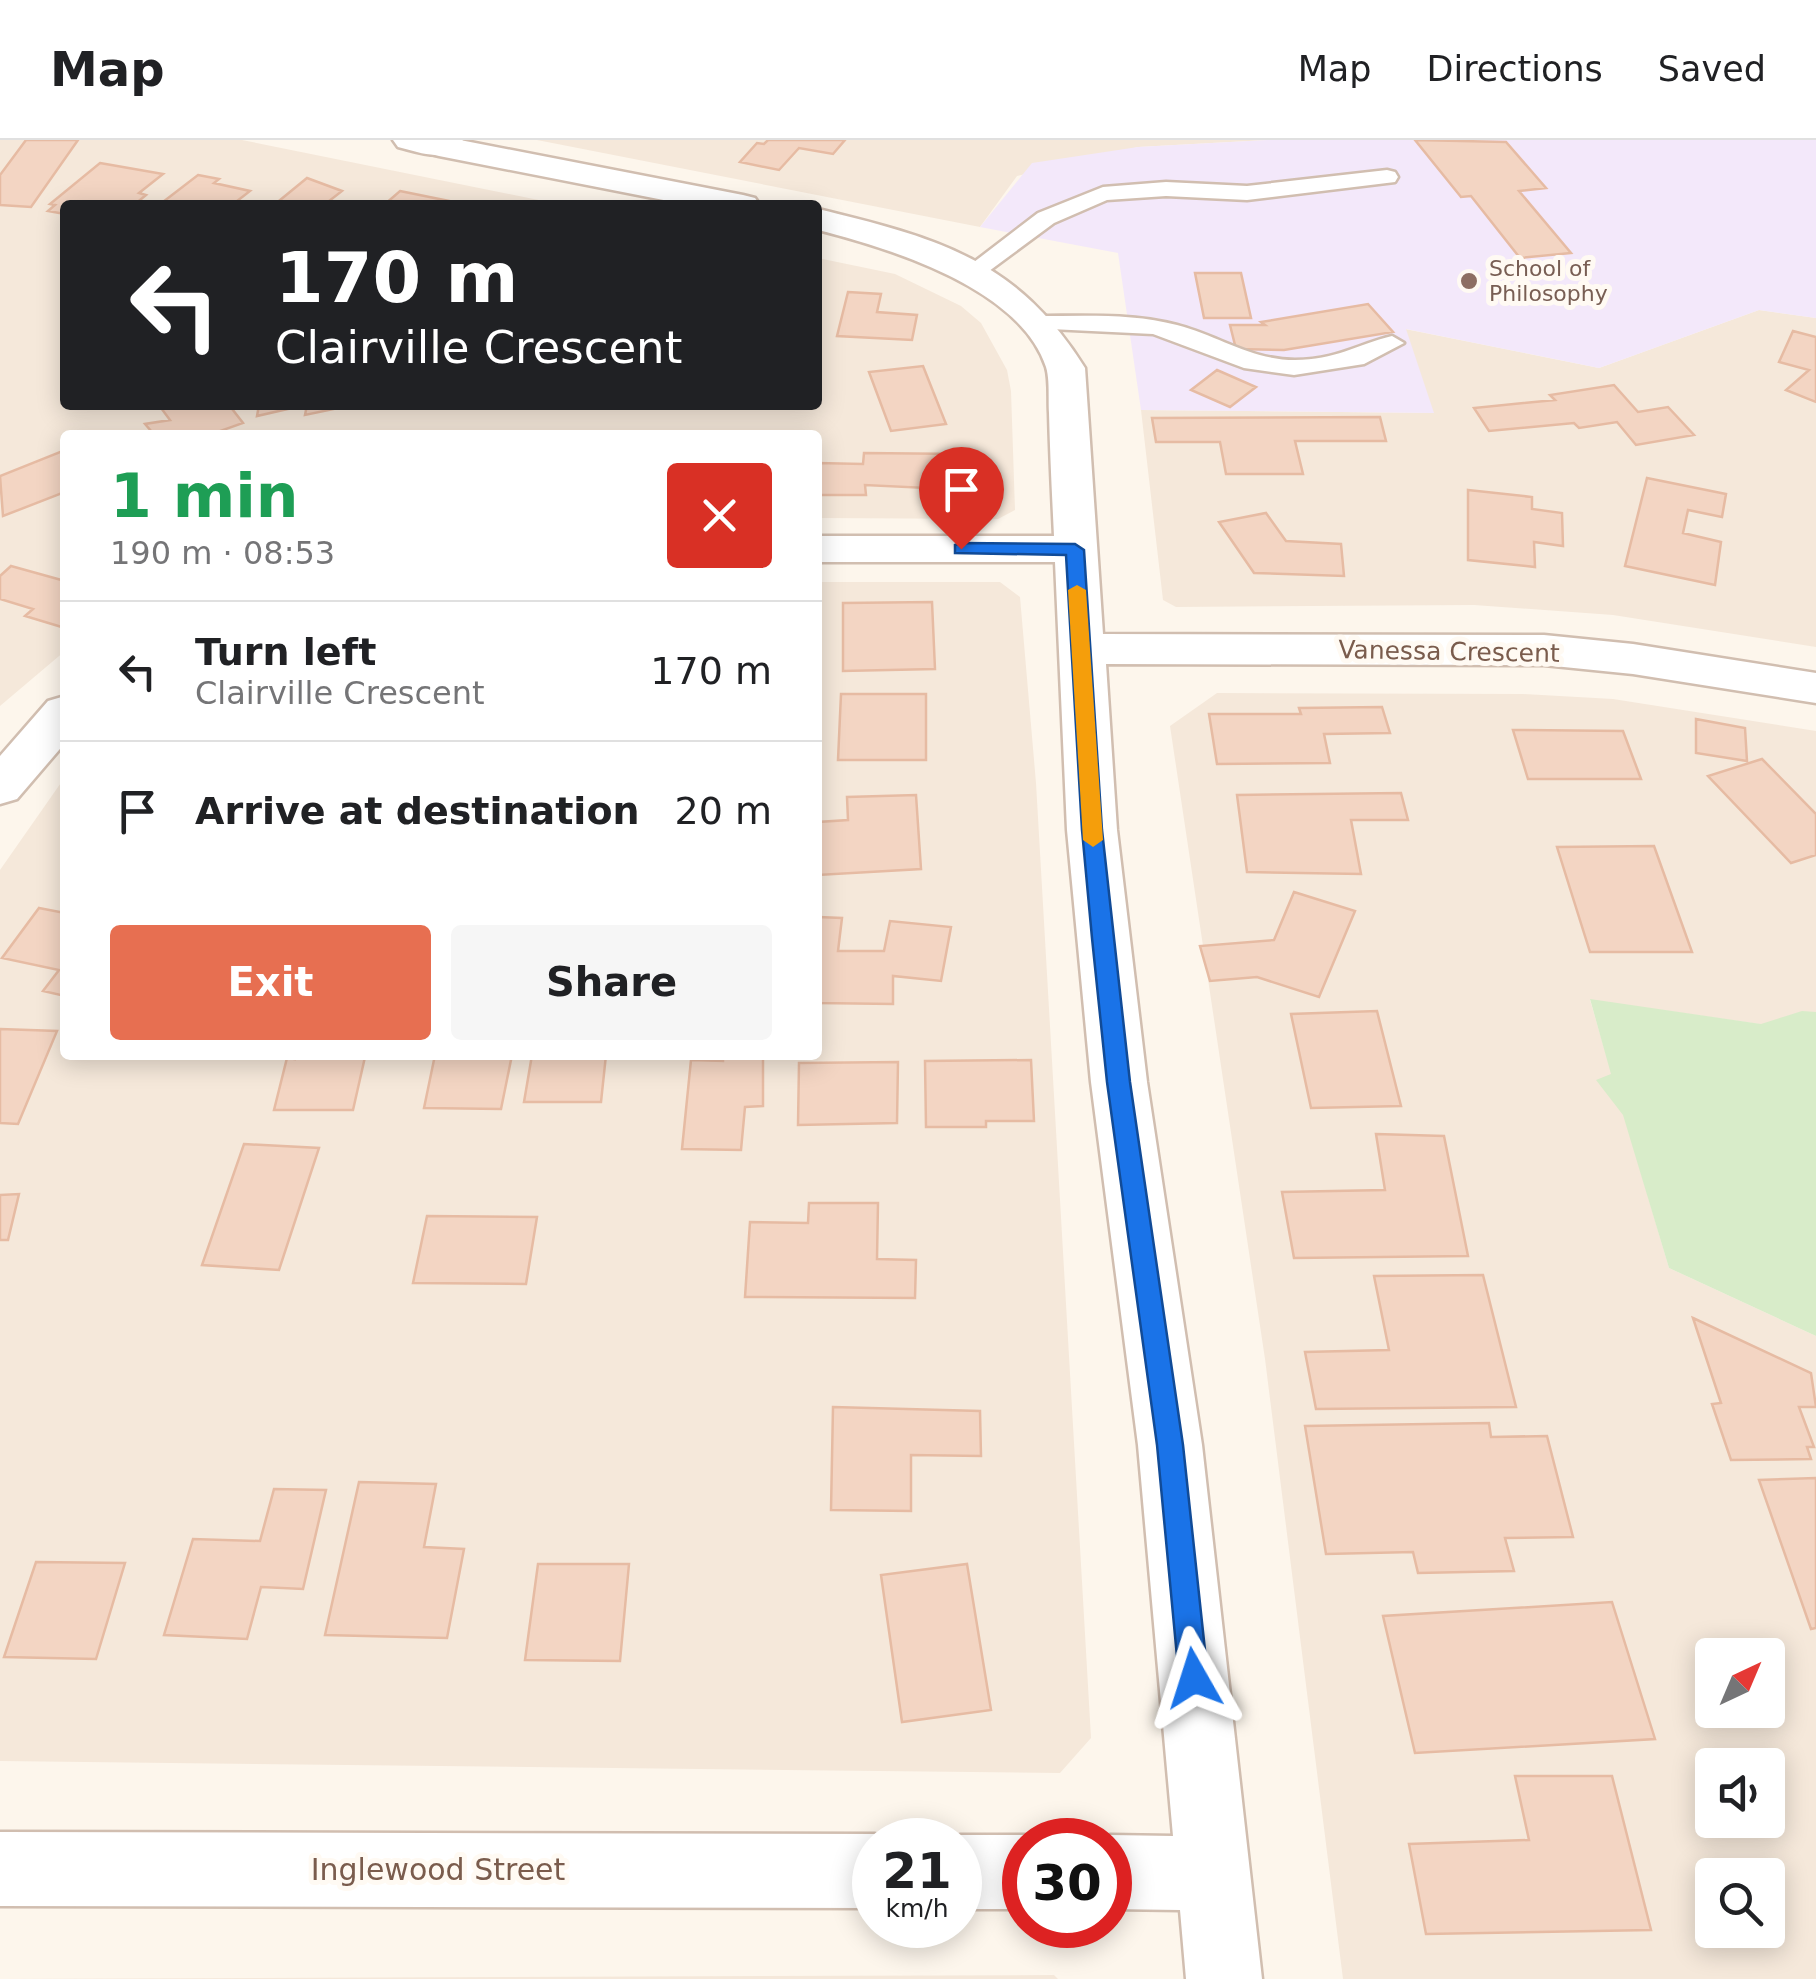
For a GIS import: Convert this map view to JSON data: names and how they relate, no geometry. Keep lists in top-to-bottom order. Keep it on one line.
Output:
{"streets":{"street":["Vanessa Crescent","Inglewood Street"]},"places":["School of Philosophy"],"north":"top right","page":{"header":"Map","nav":["Map","Directions","Saved"],"turn":["170 m","Clairville Crescent"],"heading":["1 min","190 m · 08:53"],"list":[{"name":"Turn left","note":"Clairville Crescent","value":"170 m"},{"name":"Arrive at destination","value":"20 m"}],"buttons":["Exit","Share"],"speed":"21 km/h","limit":"30"}}
